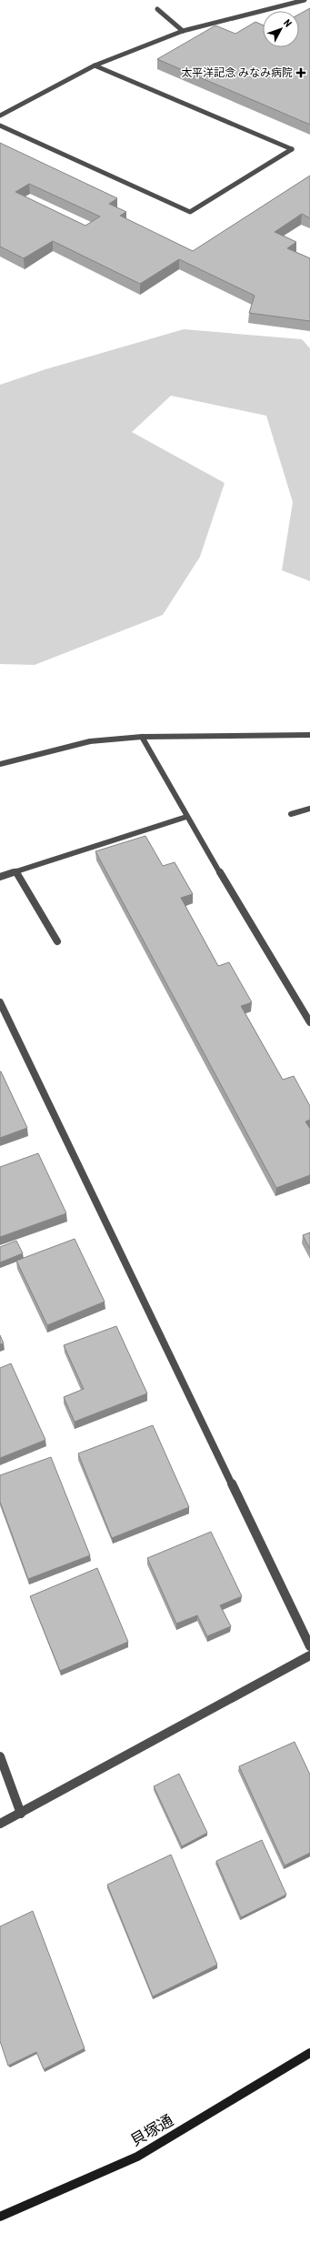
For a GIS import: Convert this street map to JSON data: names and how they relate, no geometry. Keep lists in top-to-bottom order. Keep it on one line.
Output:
{"streets":{"street":["貝塚通"]},"places":{"health":["太平洋記念 みなみ病院"]},"north":"top right"}
